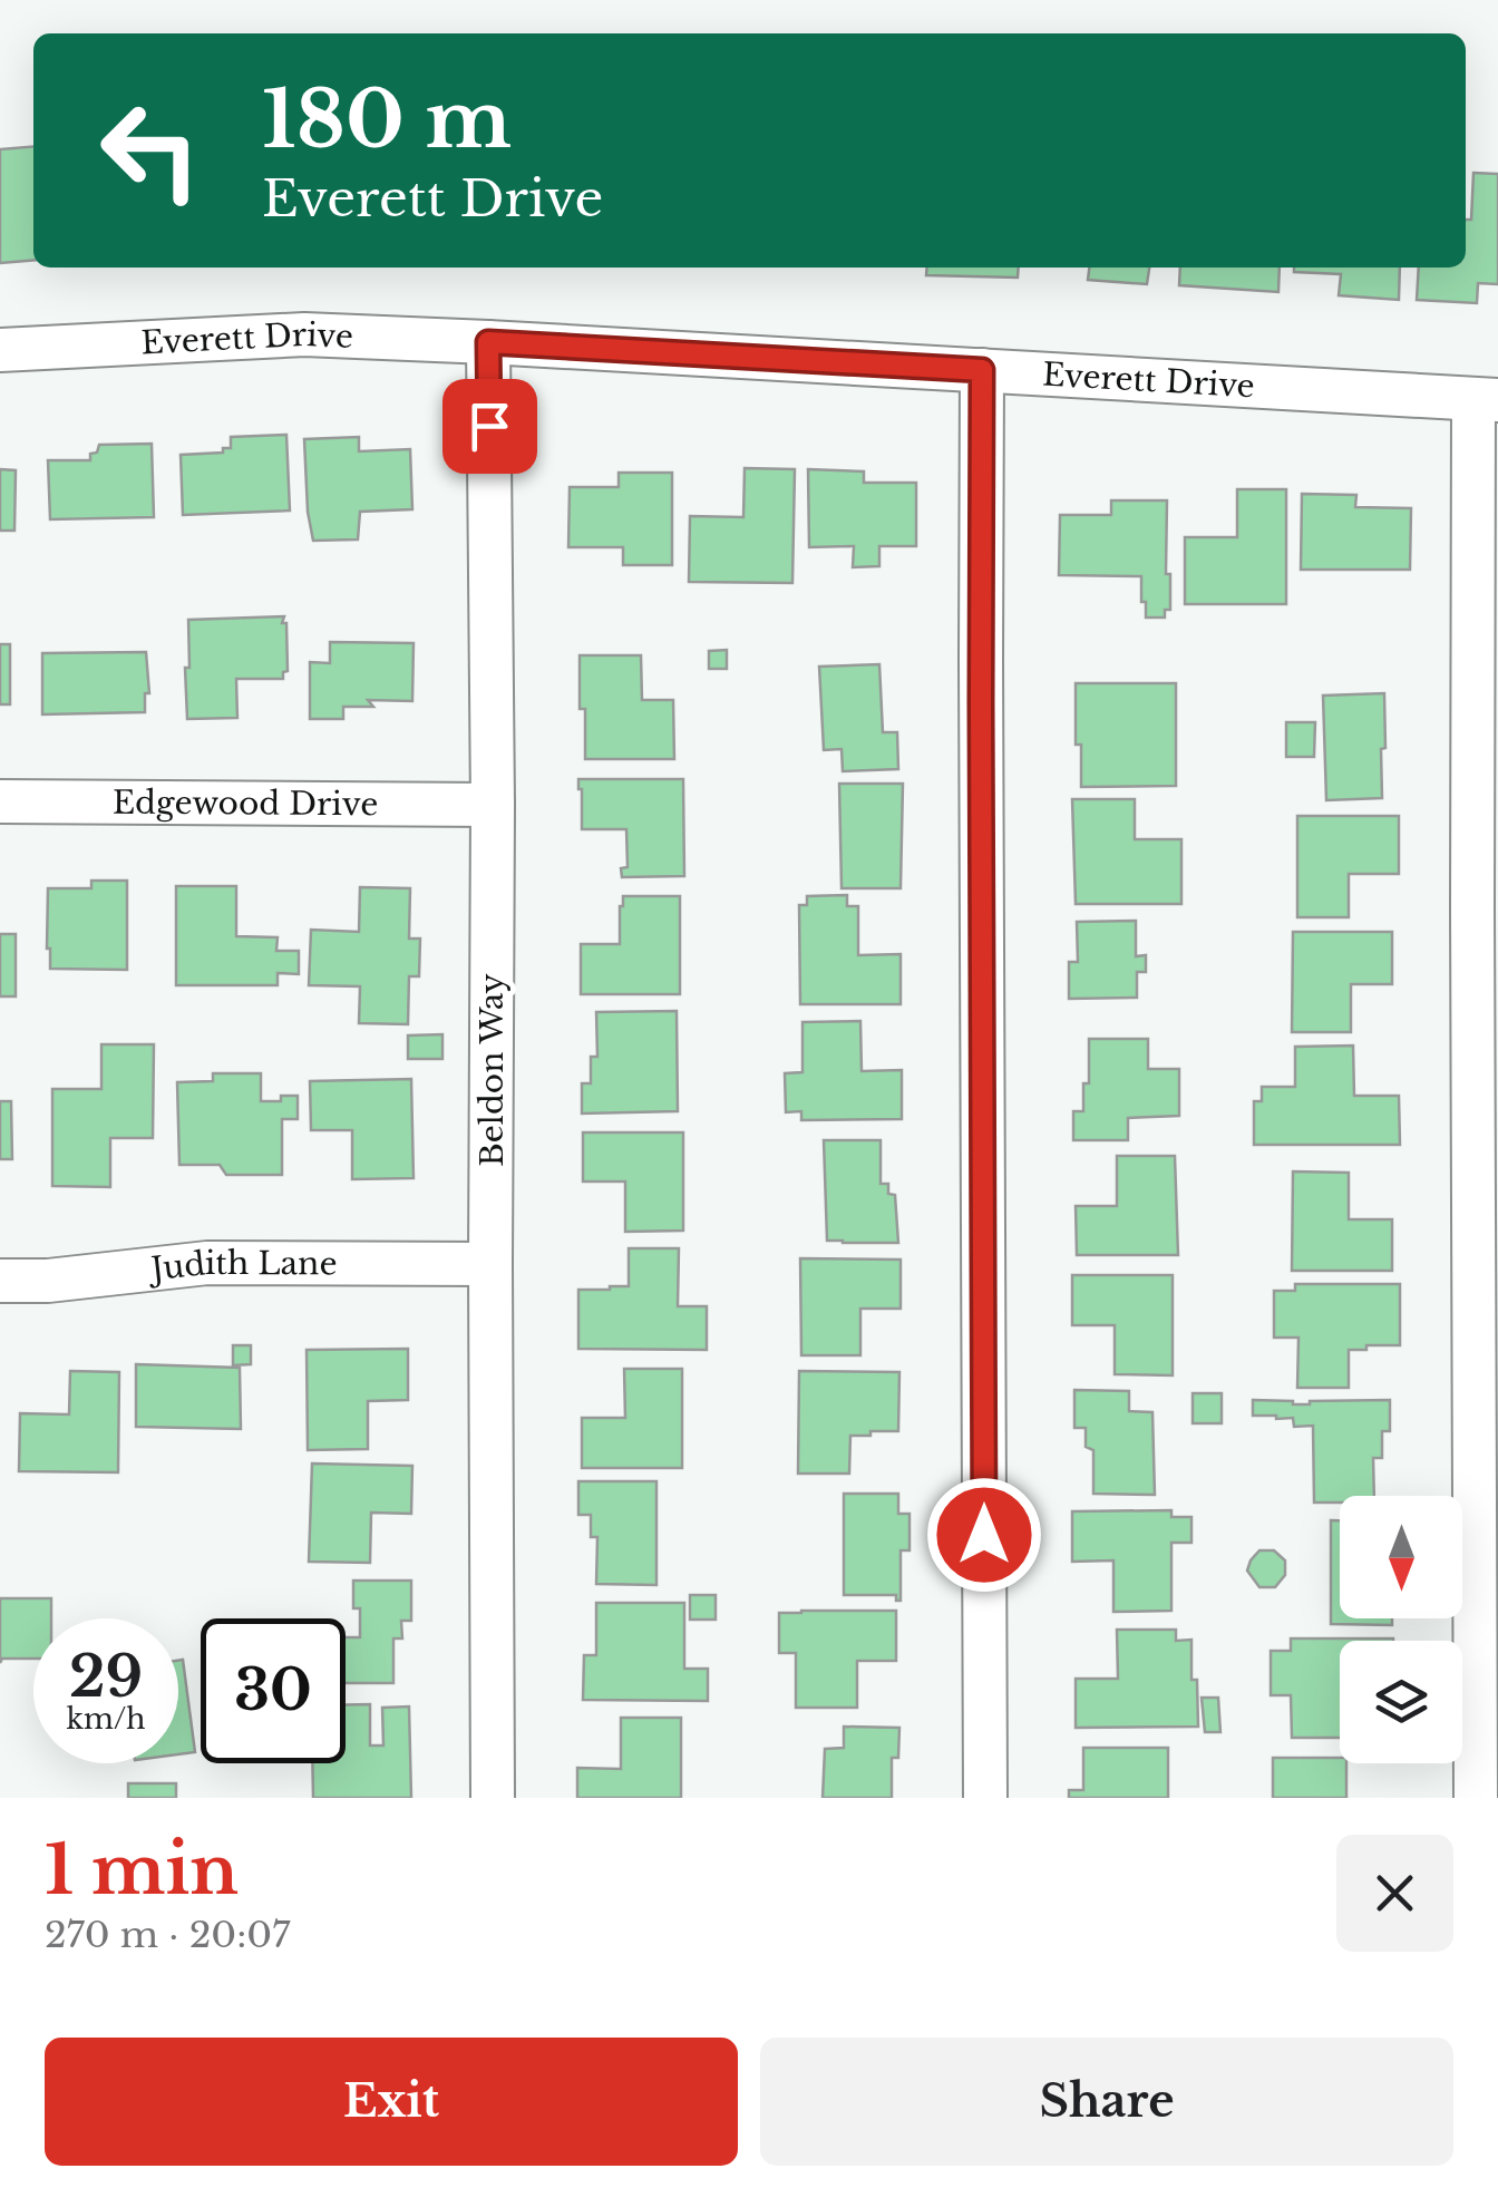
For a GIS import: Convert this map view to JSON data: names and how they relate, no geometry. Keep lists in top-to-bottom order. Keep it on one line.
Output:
{"streets":{"street":["Everett Drive","Edgewood Drive","Beldon Way","Judith Lane"]},"crossings":[["Everett Drive","Beldon Way"],["Edgewood Drive","Beldon Way"],["Beldon Way","Judith Lane"]],"north":"bottom","page":{"turn":["180 m","Everett Drive"],"speed":"29 km/h","limit":"30","heading":["1 min","270 m · 20:07"],"buttons":["Exit","Share"]}}
